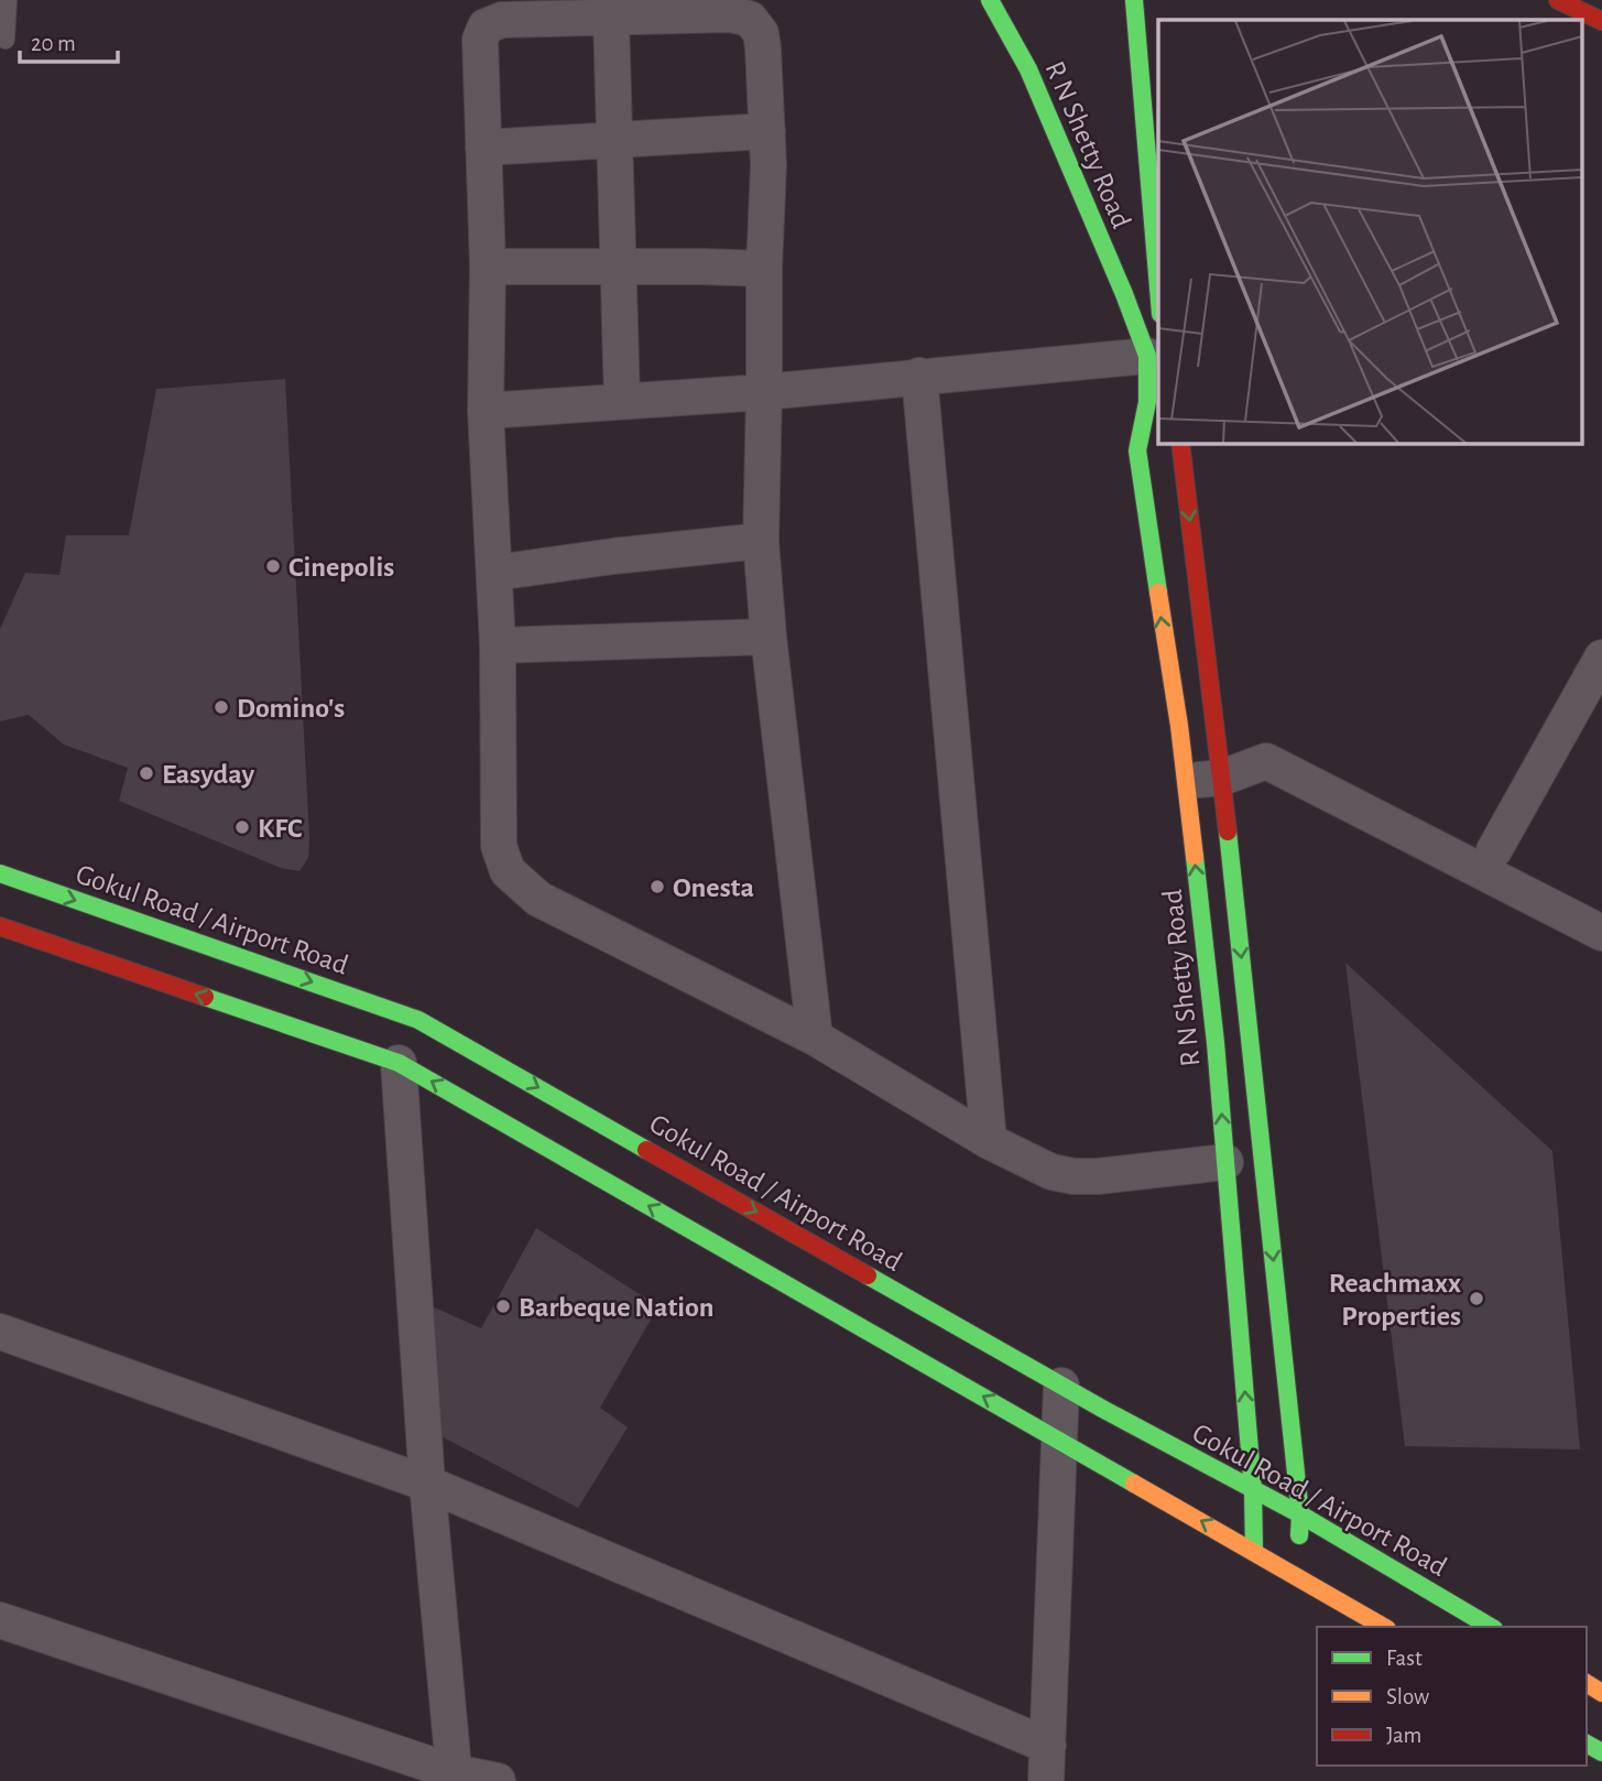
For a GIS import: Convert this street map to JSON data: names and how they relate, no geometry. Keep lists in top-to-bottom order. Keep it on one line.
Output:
{"streets":{"main road":["R N Shetty Road","Gokul Road / Airport Road"]},"crossings":[["R N Shetty Road","Gokul Road / Airport Road"]],"places":["Cinepolis","Domino's","Easyday","KFC","Onesta","Reachmaxx Properties","Barbeque Nation"],"legend":["Fast","Slow","Jam"],"scale_bar":"20 m"}
